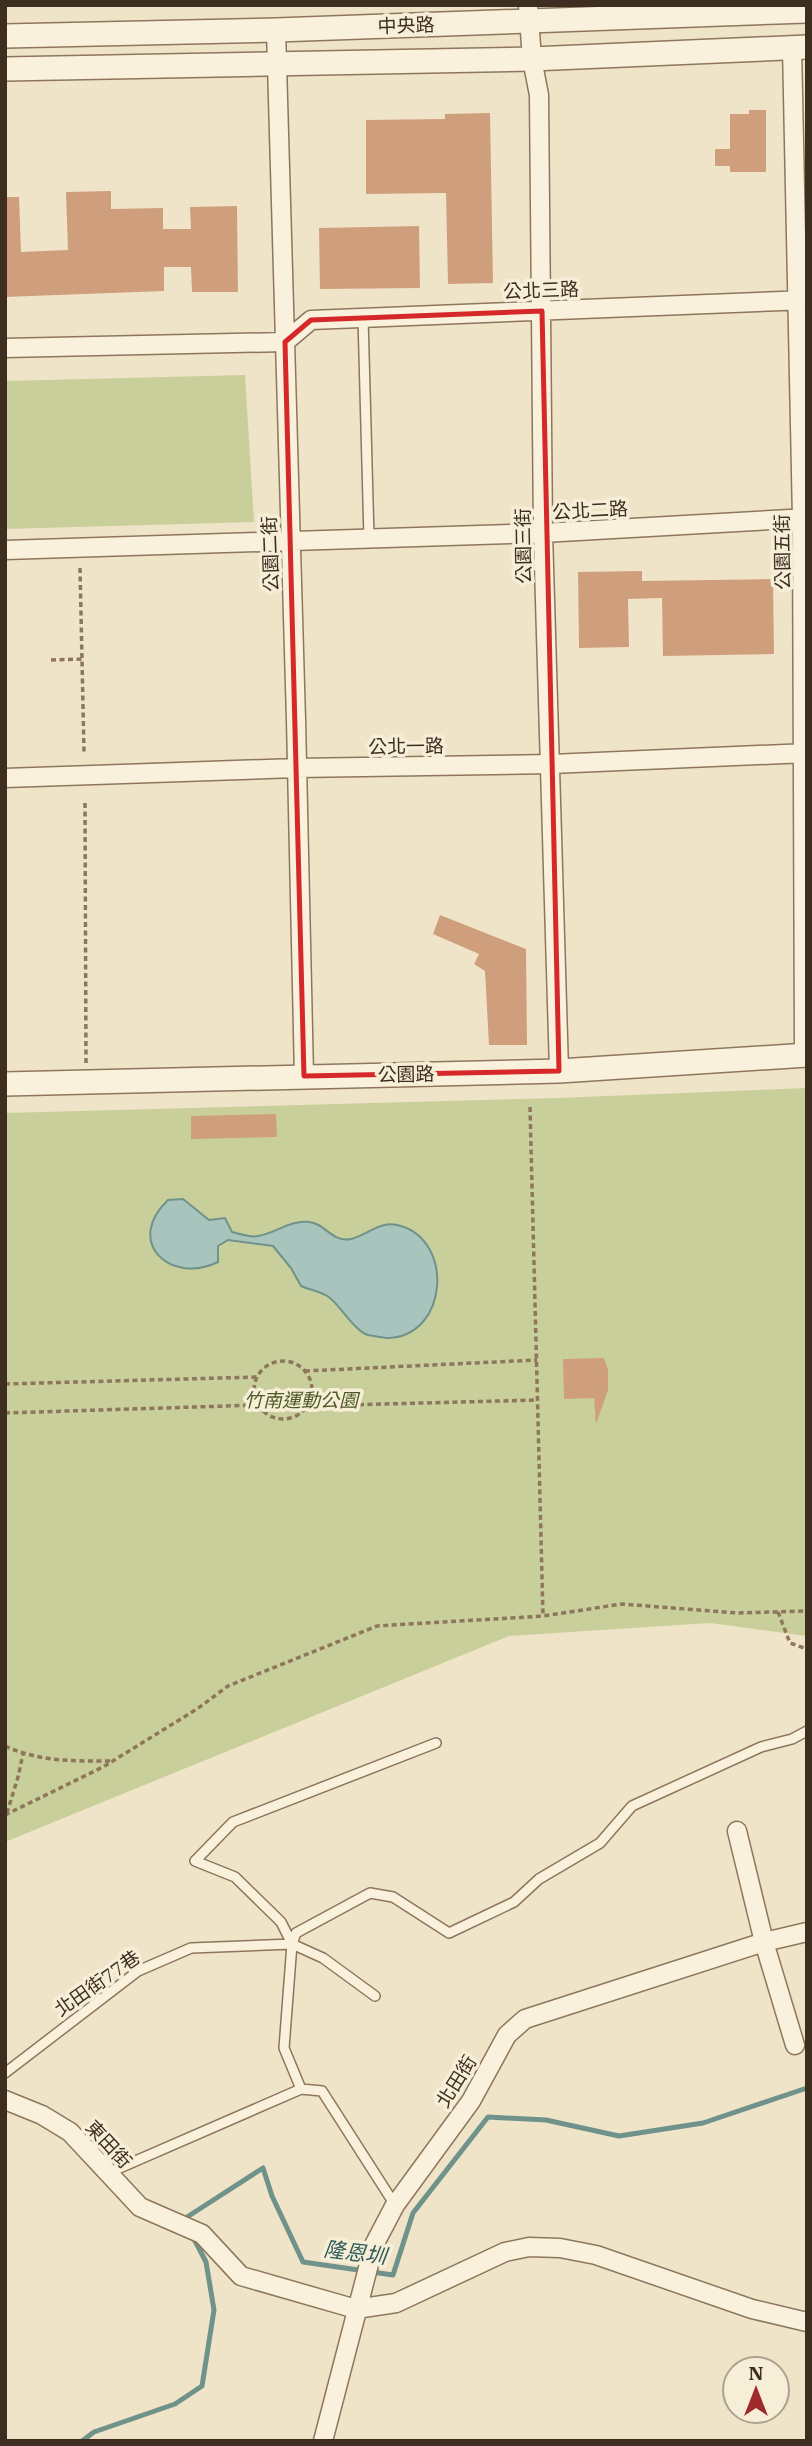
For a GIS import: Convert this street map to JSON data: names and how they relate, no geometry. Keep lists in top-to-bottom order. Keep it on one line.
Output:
{"streets":{"street":["中央路","公北三路","公北二路","公園三街","公園五街","公園二街","公北一路","公園路","北田街","東田街"],"lane":["北田街77巷"]},"crossings":[["中央路","公園三街"],["中央路","公園五街"],["中央路","公園二街"],["公北三路","公園三街"],["公北三路","公園五街"],["公北三路","公園二街"],["公北二路","公園三街"],["公北二路","公園五街"],["公北二路","公園二街"],["公園三街","公北一路"],["公園三街","公園路"],["公園五街","公北一路"],["公園五街","公園路"],["公園二街","公北一路"],["公園二街","公園路"],["北田街","東田街"]],"water":["隆恩圳"],"parks":["竹南運動公園"],"north":"top"}
